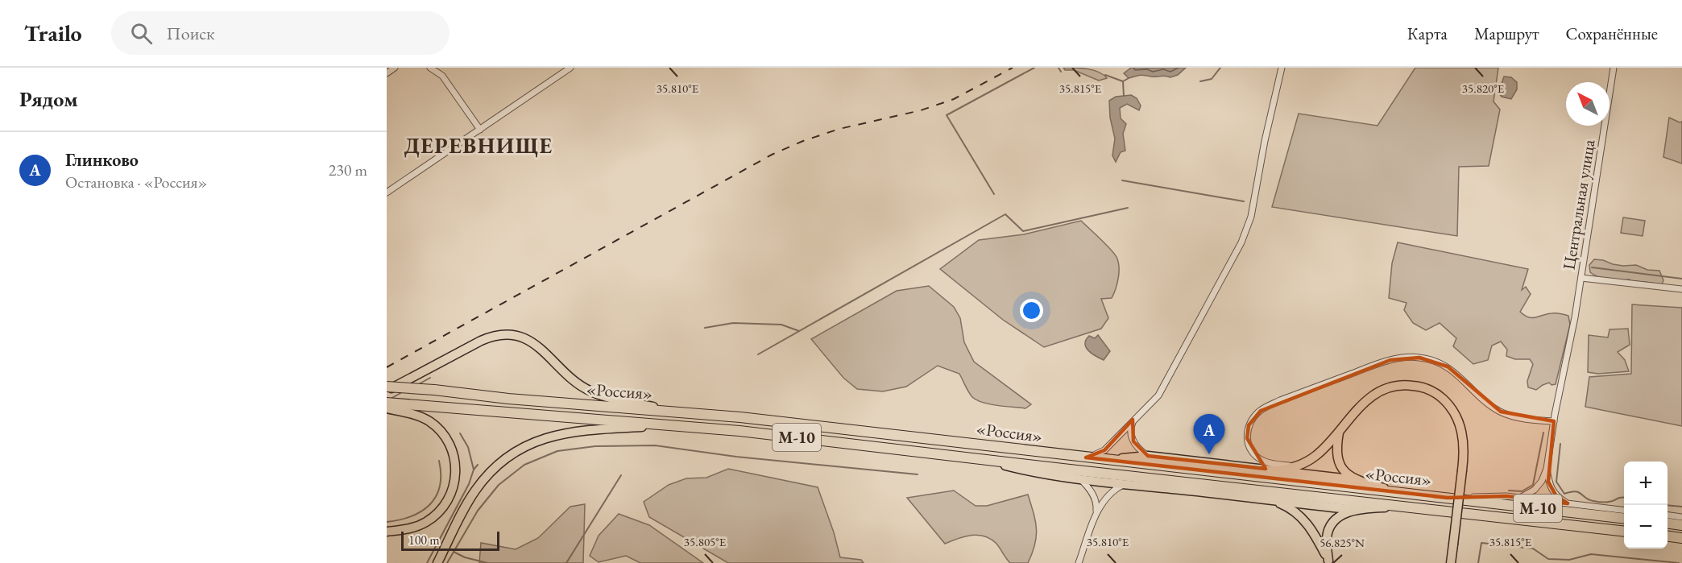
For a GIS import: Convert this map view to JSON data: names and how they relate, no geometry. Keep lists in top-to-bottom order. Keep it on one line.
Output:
{"streets":{"highway":["«Россия»","М-10"],"street":["Центральная улица"]},"districts":["ДЕРЕВНИЩЕ"],"scale_bar":"100 m","north":"top left","page":{"header":"Trailo","search":"Поиск","nav":["Карта","Маршрут","Сохранённые"],"heading":"Рядом","list":[{"mark":"A","name":"Глинково","note":"Остановка · «Россия»","value":"230 m"}],"pins":"A","map_buttons":["+","−"],"scale":"100 m"},"coordinates":["35.810°E","35.820°E","35.815°E","35.805°E","56.825°N"]}
